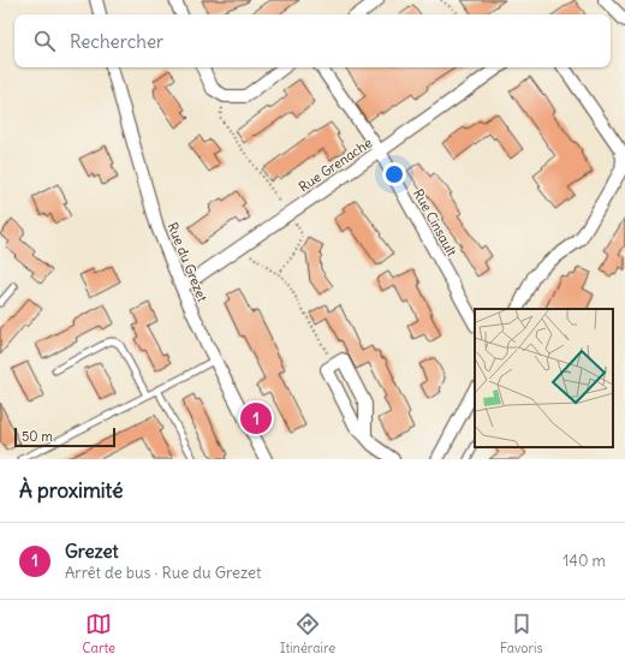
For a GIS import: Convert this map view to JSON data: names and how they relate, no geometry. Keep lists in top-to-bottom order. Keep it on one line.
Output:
{"streets":{"street":["Rue Grenache","Rue Cinsault","Rue du Grezet"]},"crossings":[["Rue Grenache","Rue Cinsault"],["Rue Grenache","Rue du Grezet"]],"scale_bar":"50 m","page":{"search":"Rechercher","pins":"1","scale":"50 m","heading":"À proximité","list":[{"mark":"1","name":"Grezet","note":"Arrêt de bus · Rue du Grezet","value":"140 m"}],"nav":["Carte","Itinéraire","Favoris"]}}
